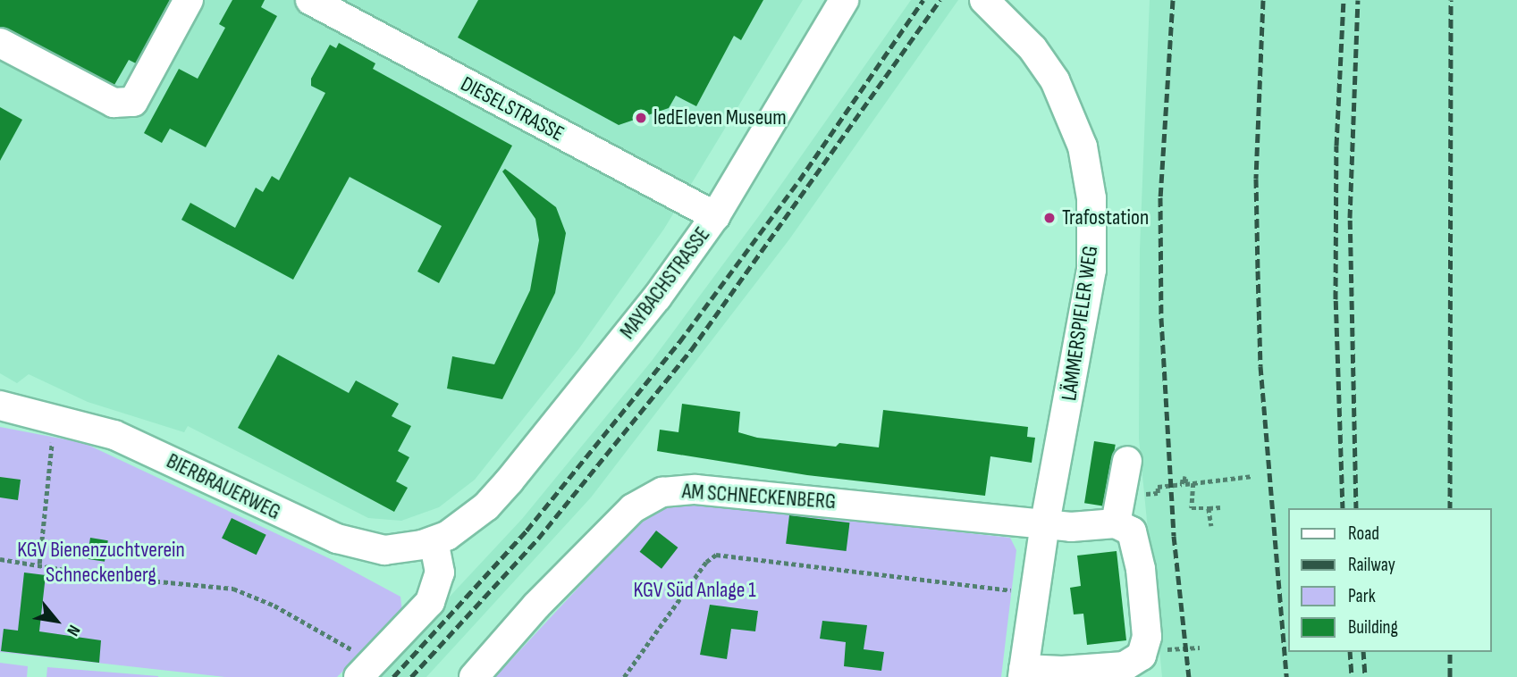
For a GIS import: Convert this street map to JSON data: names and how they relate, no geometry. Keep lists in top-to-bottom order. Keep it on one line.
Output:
{"streets":{"street":["DIESELSTRASSE","MAYBACHSTRASSE","LÄMMERSPIELER WEG","BIERBRAUERWEG","AM SCHNECKENBERG"]},"crossings":[["DIESELSTRASSE","MAYBACHSTRASSE"],["MAYBACHSTRASSE","BIERBRAUERWEG"],["LÄMMERSPIELER WEG","AM SCHNECKENBERG"]],"parks":["KGV Bienenzuchtverein Schneckenberg","KGV Süd Anlage 1"],"places":["ledEleven Museum","Trafostation"],"legend":["Road","Railway","Park","Building"],"north":"bottom right"}
